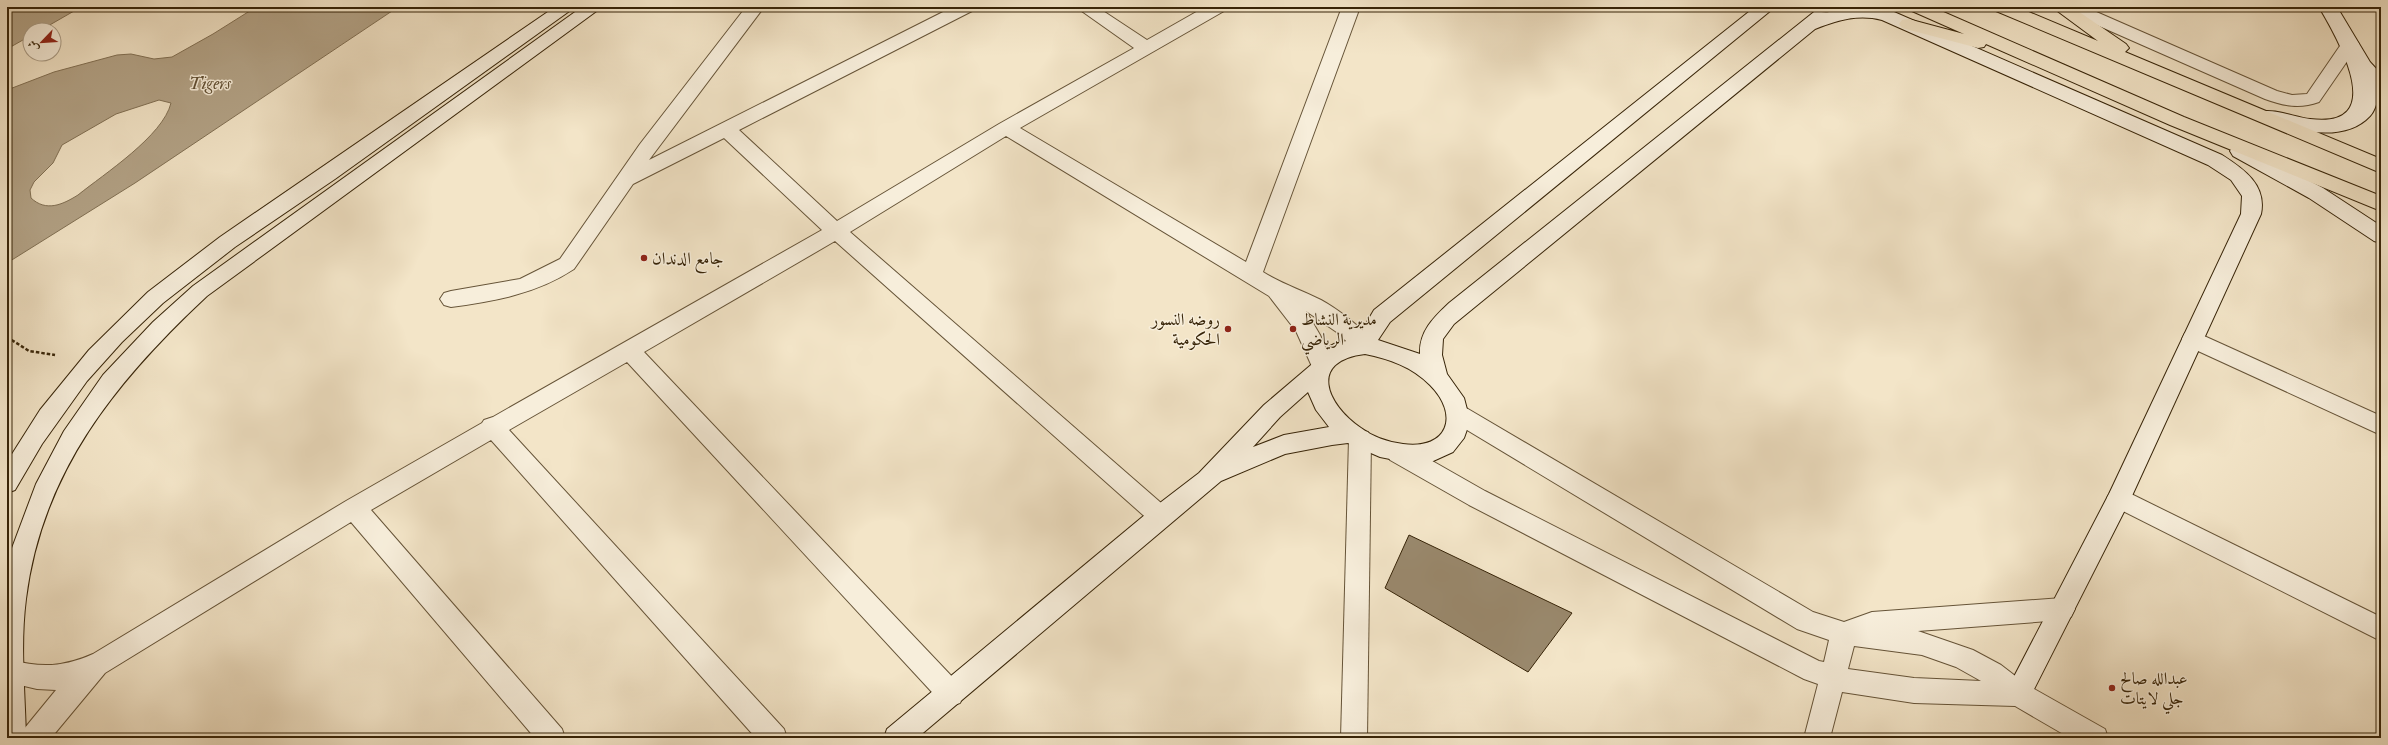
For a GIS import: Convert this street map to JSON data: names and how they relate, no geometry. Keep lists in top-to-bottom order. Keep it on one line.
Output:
{"water":["Tigers"],"places":["جامع الدندان","روضه النسور الحكومية","مديرية النشاط الرياضي","عبدالله صالح جلي لايتات"],"north":"bottom left"}
